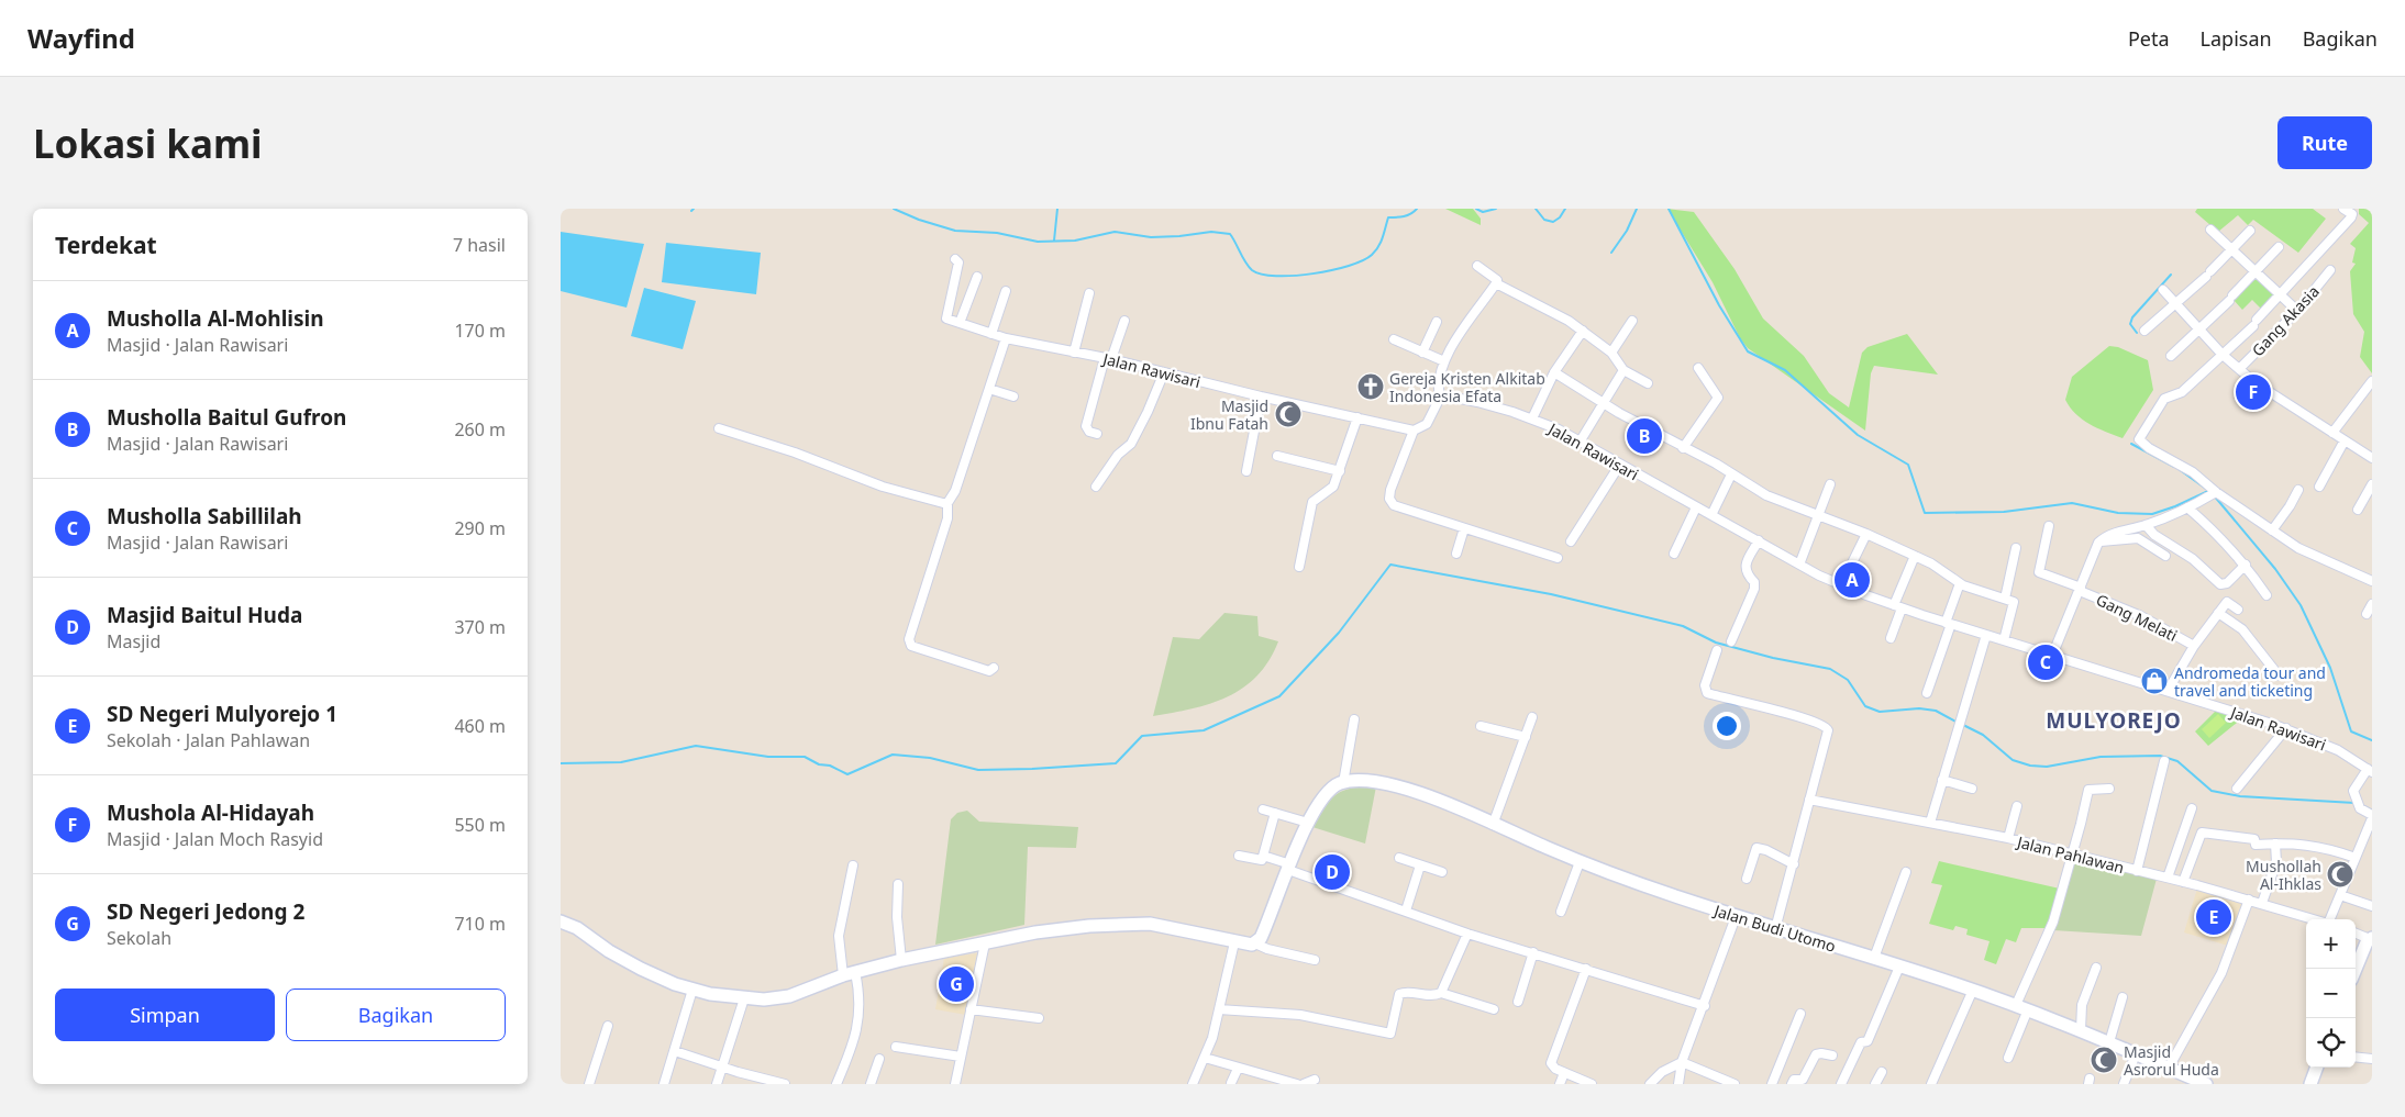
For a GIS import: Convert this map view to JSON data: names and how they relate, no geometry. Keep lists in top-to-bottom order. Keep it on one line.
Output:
{"streets":{"street":["Gang Akasia","Jalan Rawisari","Gang Melati","Jalan Pahlawan","Jalan Budi Utomo"]},"districts":["MULYOREJO"],"places":{"church":["Gereja Kristen Alkitab Indonesia Efata"],"mosque":["Masjid Ibnu Fatah","Mushollah Al-Ihklas","Masjid Asrorul Huda"],"shop":["Andromeda tour and travel and ticketing"]},"page":{"header":"Wayfind","nav":["Peta","Lapisan","Bagikan"],"buttons":["Rute",["Simpan","Bagikan"]],"title":"Lokasi kami","heading":["Terdekat","7 hasil"],"list":[{"mark":"A","name":"Musholla Al-Mohlisin","note":"Masjid · Jalan Rawisari","value":"170 m"},{"mark":"B","name":"Musholla Baitul Gufron","note":"Masjid · Jalan Rawisari","value":"260 m"},{"mark":"C","name":"Musholla Sabillilah","note":"Masjid · Jalan Rawisari","value":"290 m"},{"mark":"D","name":"Masjid Baitul Huda","note":"Masjid","value":"370 m"},{"mark":"E","name":"SD Negeri Mulyorejo 1","note":"Sekolah · Jalan Pahlawan","value":"460 m"},{"mark":"F","name":"Mushola Al-Hidayah","note":"Masjid · Jalan Moch Rasyid","value":"550 m"},{"mark":"G","name":"SD Negeri Jedong 2","note":"Sekolah","value":"710 m"}],"pins":["F","B","A","C","D","E","G"],"map_buttons":["+","−"]}}
